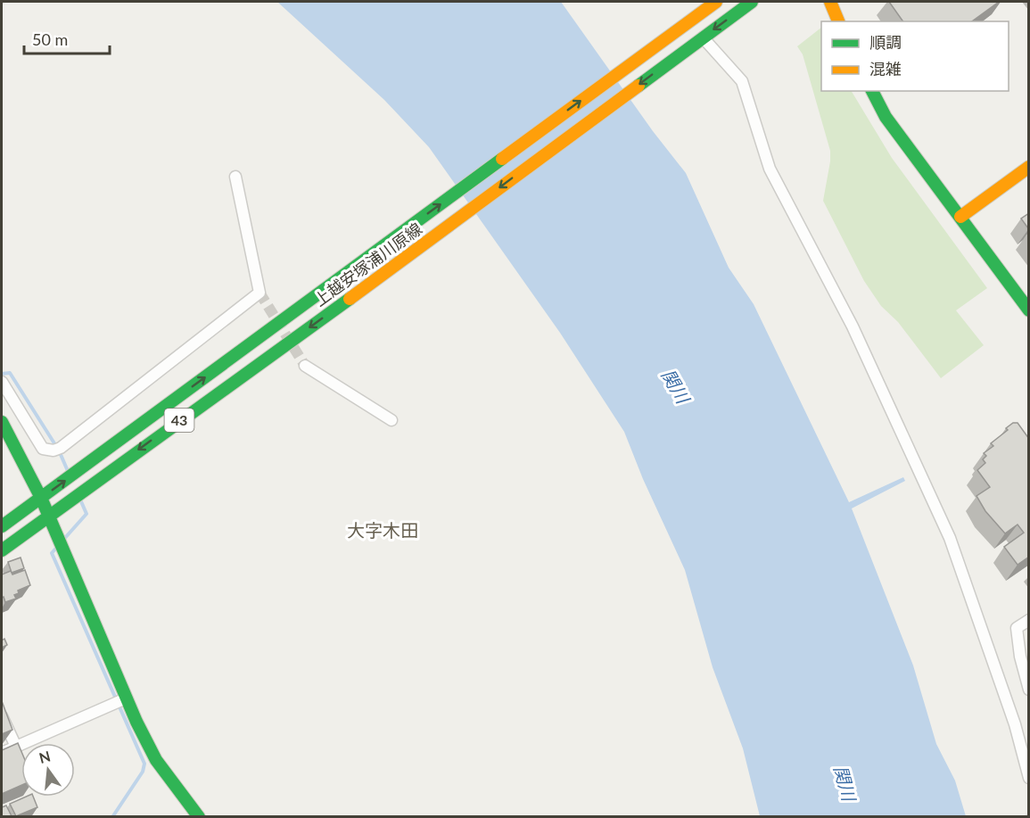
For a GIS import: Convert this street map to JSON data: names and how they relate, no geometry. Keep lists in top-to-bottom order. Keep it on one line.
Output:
{"streets":{"main road":["上越安塚浦川原線","43"]},"districts":["大字木田"],"water":["関川"],"legend":["順調","混雑"],"scale_bar":"50 m","north":"top"}
